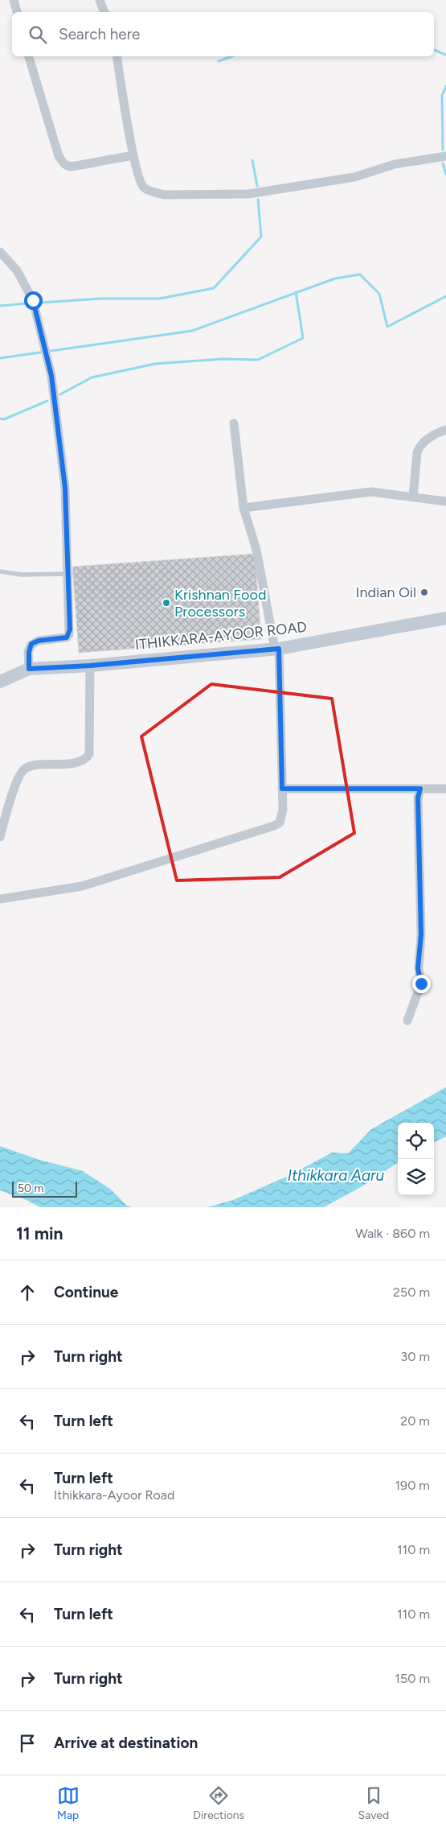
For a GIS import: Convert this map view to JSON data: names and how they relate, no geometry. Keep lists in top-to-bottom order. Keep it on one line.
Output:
{"streets":{"main road":["ITHIKKARA-AYOOR ROAD"]},"water":["Ithikkara Aaru"],"places":["Indian Oil","Krishnan Food Processors"],"scale_bar":"50 m","page":{"search":"Search here","scale":"50 m","heading":["11 min","Walk · 860 m"],"list":[["Continue","250 m"],["Turn right","30 m"],["Turn left","20 m"],["Turn left","Ithikkara-Ayoor Road","190 m"],["Turn right","110 m"],["Turn left","110 m"],["Turn right","150 m"],"Arrive at destination"],"nav":["Map","Directions","Saved"]}}
